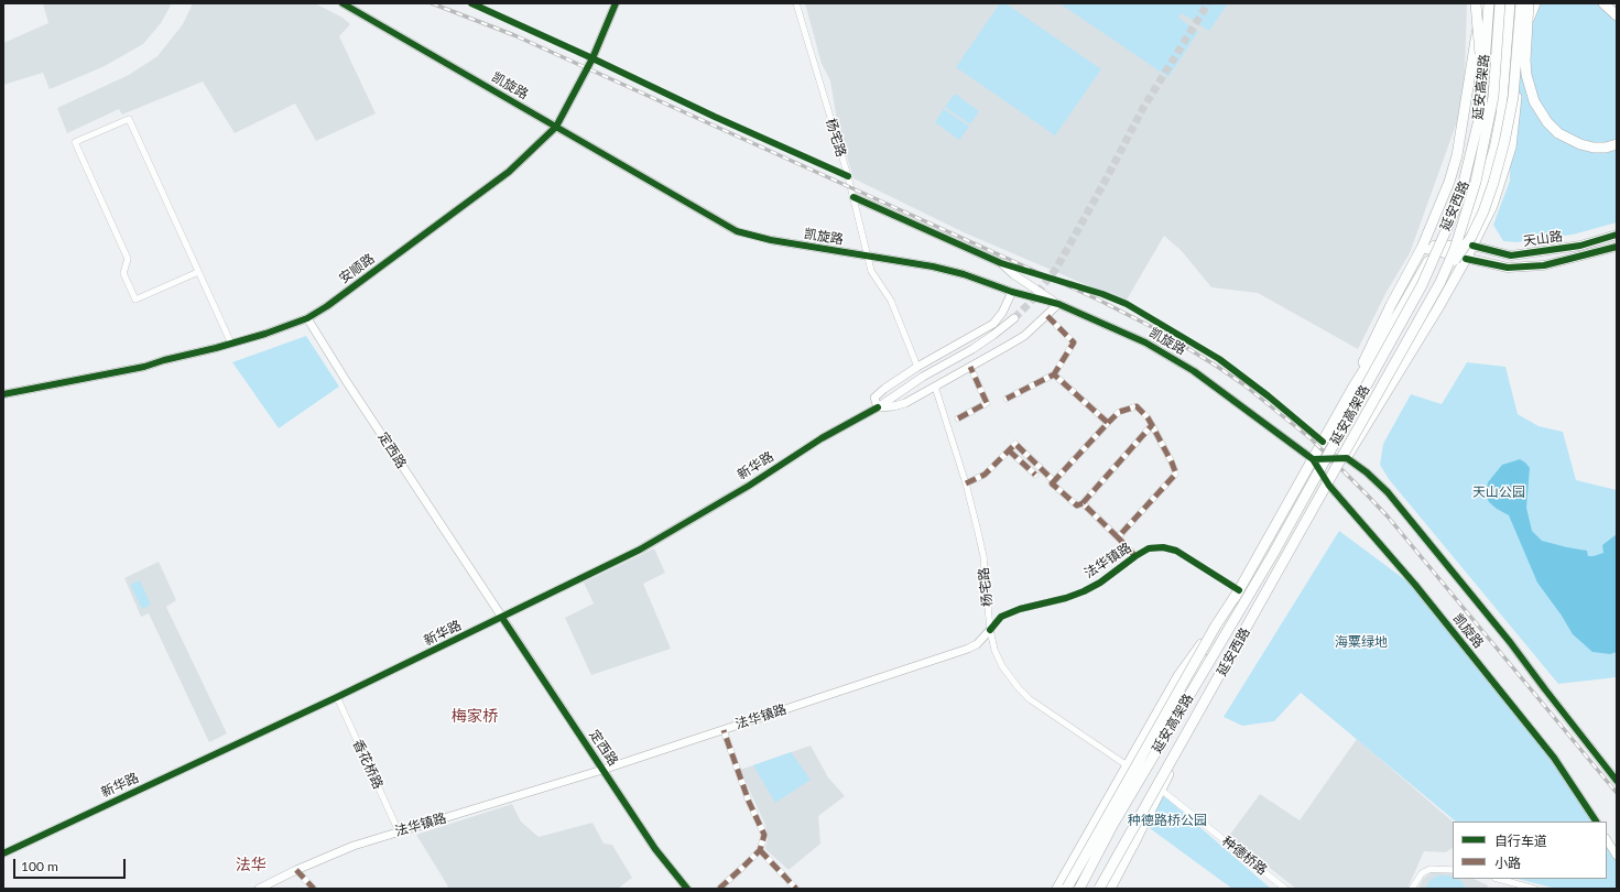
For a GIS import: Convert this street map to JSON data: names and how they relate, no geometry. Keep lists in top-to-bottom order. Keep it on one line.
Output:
{"streets":{"main road":["延安高架路","延安西路","天山路"],"street":["凯旋路","杨宅路","安顺路","定西路","新华路","法华镇路","香花桥路","种德桥路"]},"crossings":[["凯旋路","杨宅路"],["凯旋路","延安西路"],["凯旋路","安顺路"],["延安高架路","延安西路"],["杨宅路","延安西路"],["杨宅路","法华镇路"],["延安西路","天山路"],["延安西路","法华镇路"],["延安西路","种德桥路"],["安顺路","定西路"],["定西路","新华路"],["定西路","法华镇路"],["新华路","香花桥路"],["法华镇路","香花桥路"]],"districts":["梅家桥","法华"],"parks":["天山公园","海粟绿地","种德路桥公园"],"legend":["自行车道","小路"],"scale_bar":"100 m"}
